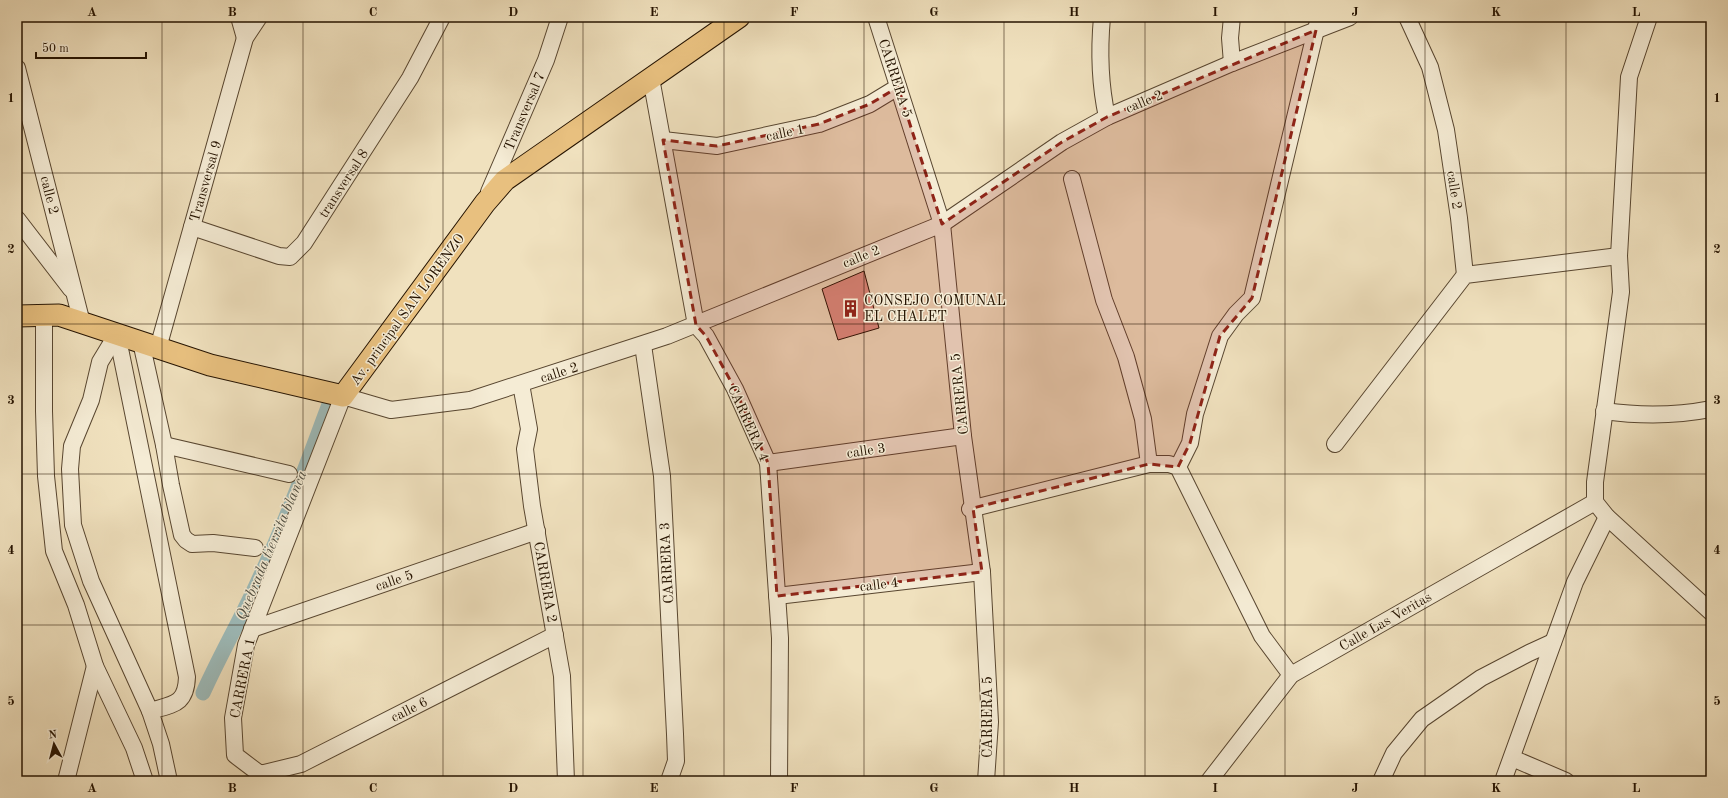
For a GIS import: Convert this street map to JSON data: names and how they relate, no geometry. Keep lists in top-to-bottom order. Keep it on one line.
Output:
{"streets":{"main road":["Av. principal SAN LORENZO"],"street":["CARRERA 5","calle 2","Transversal 7","calle 1","Transversal 9","transversal 8","CARRERA 4","calle 3","CARRERA 3","calle 5","CARRERA 2","calle 4","Calle Las Veritas","CARRERA 1","calle 6"]},"crossings":[["CARRERA 5","calle 2"],["CARRERA 5","calle 1"],["CARRERA 5","calle 3"],["CARRERA 5","calle 4"],["calle 2","Av. principal SAN LORENZO"],["calle 2","CARRERA 4"],["calle 2","CARRERA 3"],["calle 2","CARRERA 2"],["calle 2","CARRERA 1"],["Transversal 7","Av. principal SAN LORENZO"],["calle 1","CARRERA 4"],["Transversal 9","transversal 8"],["Transversal 9","Av. principal SAN LORENZO"],["Av. principal SAN LORENZO","CARRERA 4"],["Av. principal SAN LORENZO","CARRERA 1"],["CARRERA 4","calle 3"],["CARRERA 4","calle 4"],["calle 5","CARRERA 2"],["calle 5","CARRERA 1"],["CARRERA 2","calle 6"],["CARRERA 1","calle 6"]],"water":["Quebrada tierrita blanca"],"places":{"building":["CONSEJO COMUNAL EL CHALET"]},"scale_bar":"50 m","north":"top","grid":{"columns":["A","B","C","D","E","F","G","H","I","J","K","L"],"rows":["1","2","3","4","5"]}}
